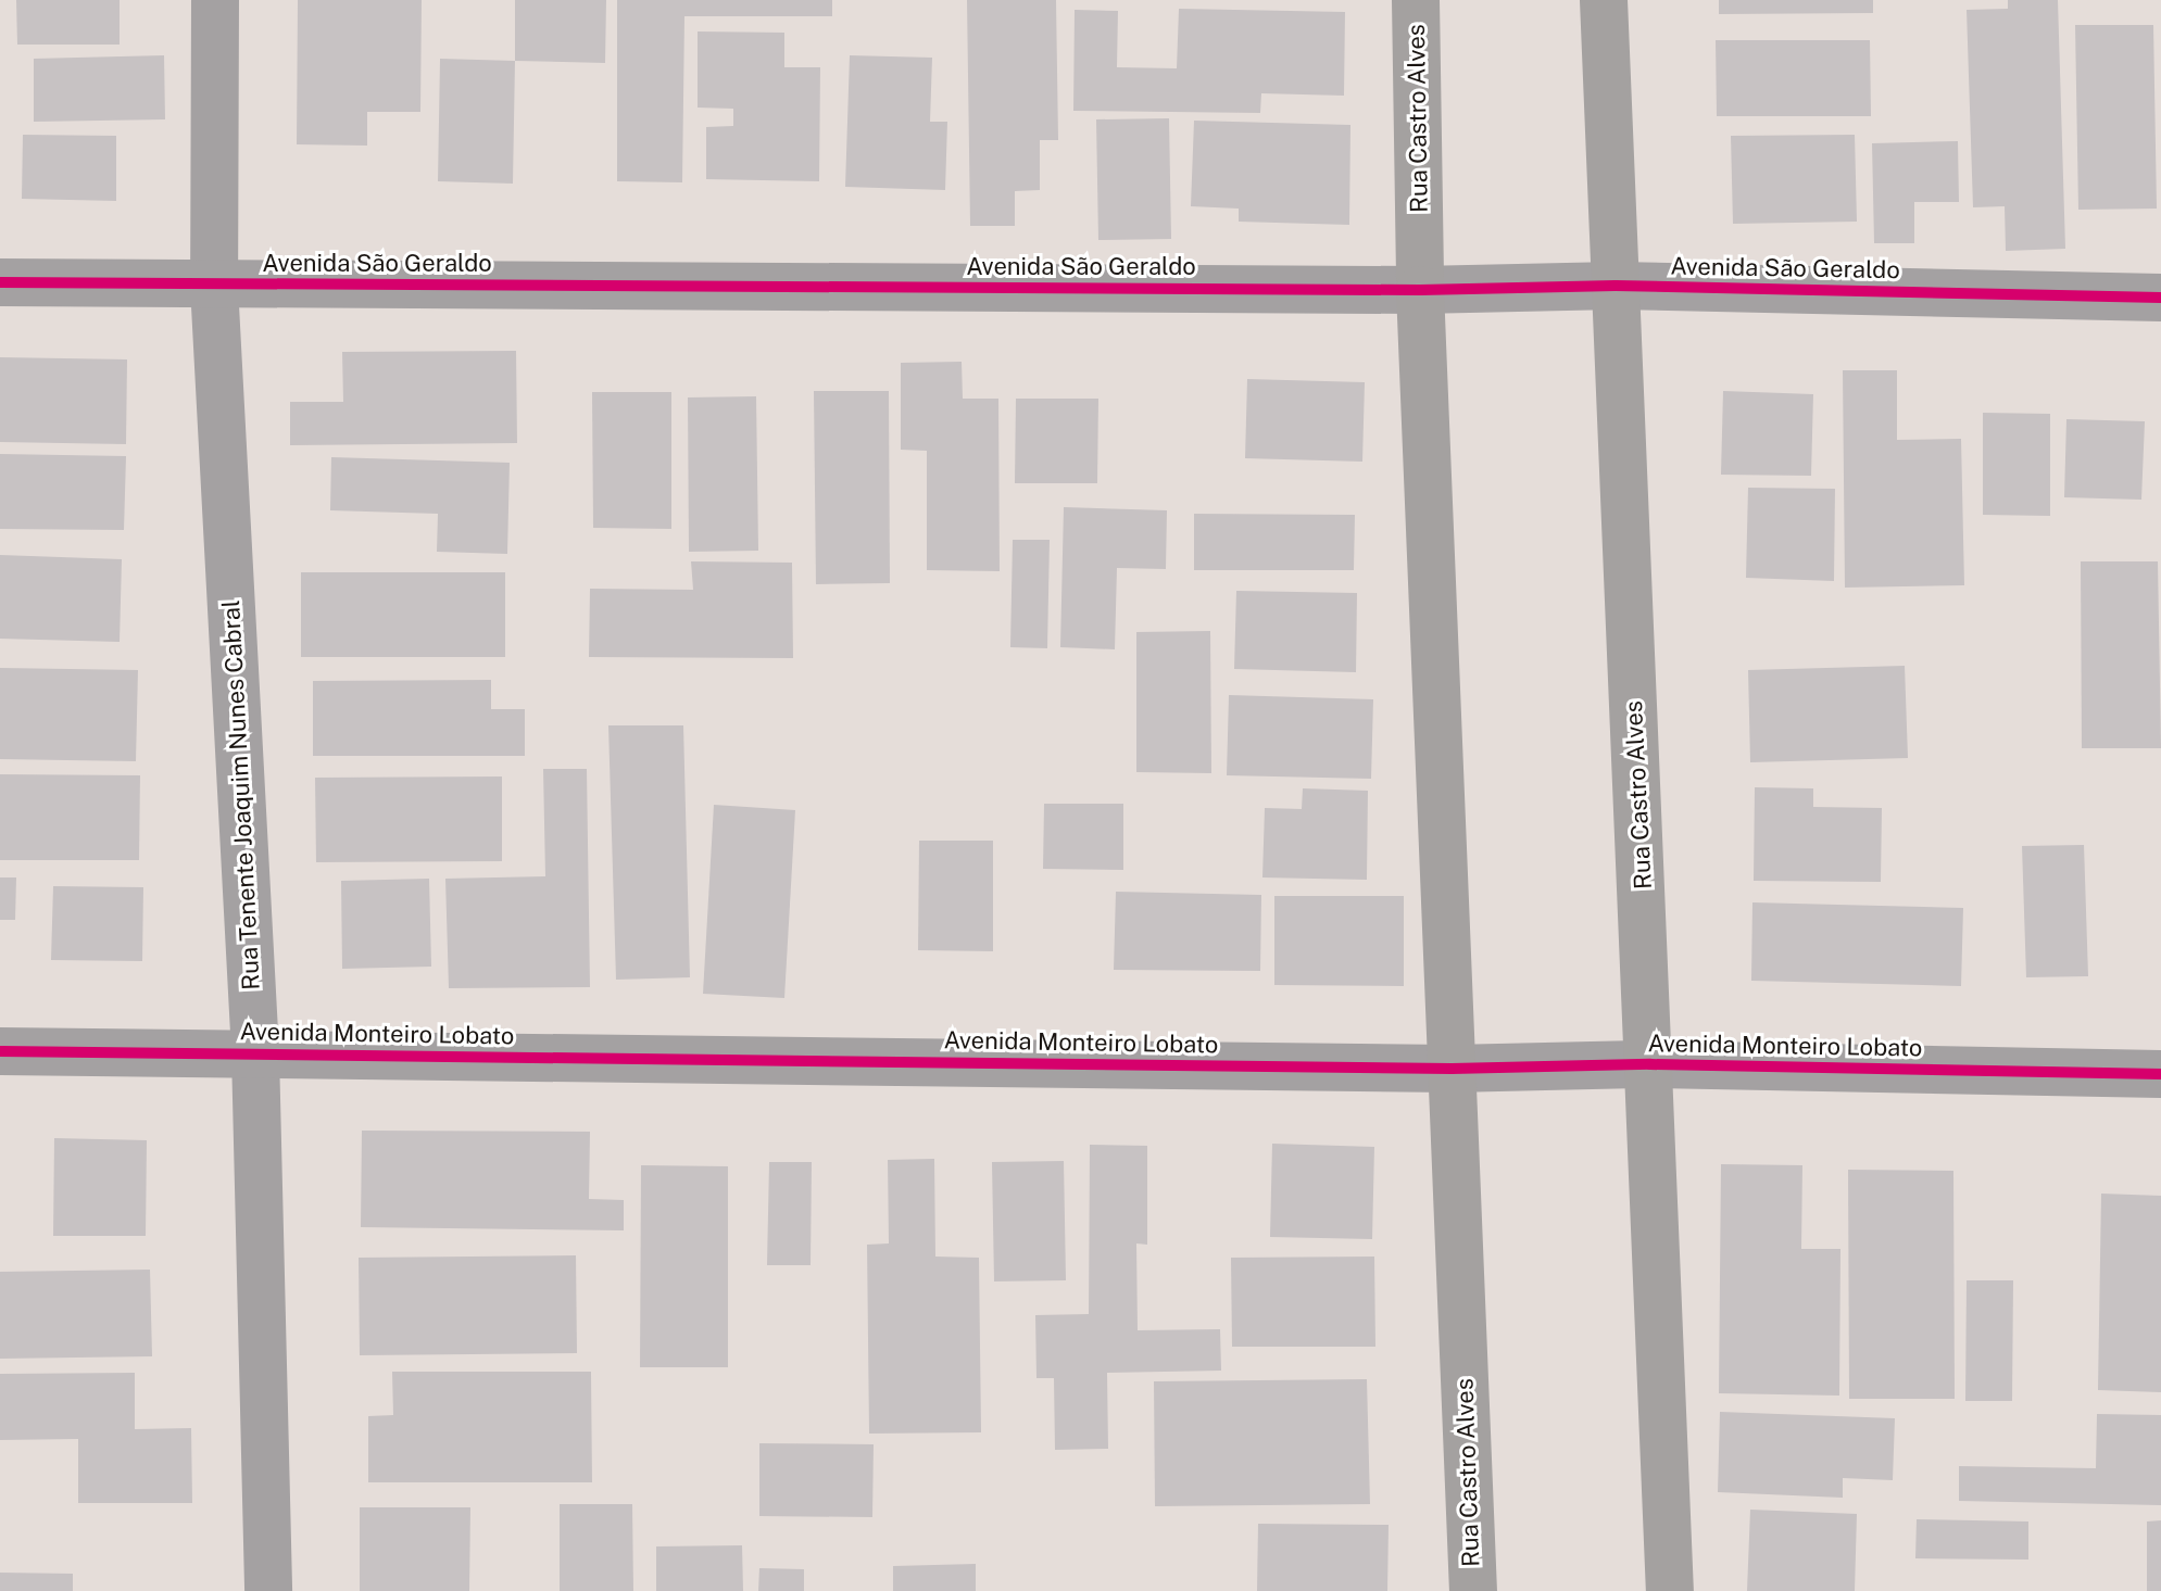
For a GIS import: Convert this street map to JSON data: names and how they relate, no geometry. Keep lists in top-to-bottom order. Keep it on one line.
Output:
{"streets":{"main road":["Rua Castro Alves"],"street":["Avenida São Geraldo","Rua Tenente Joaquim Nunes Cabral","Avenida Monteiro Lobato"]},"crossings":[["Rua Castro Alves","Avenida São Geraldo"],["Rua Castro Alves","Avenida Monteiro Lobato"],["Avenida São Geraldo","Rua Tenente Joaquim Nunes Cabral"],["Rua Tenente Joaquim Nunes Cabral","Avenida Monteiro Lobato"]]}
